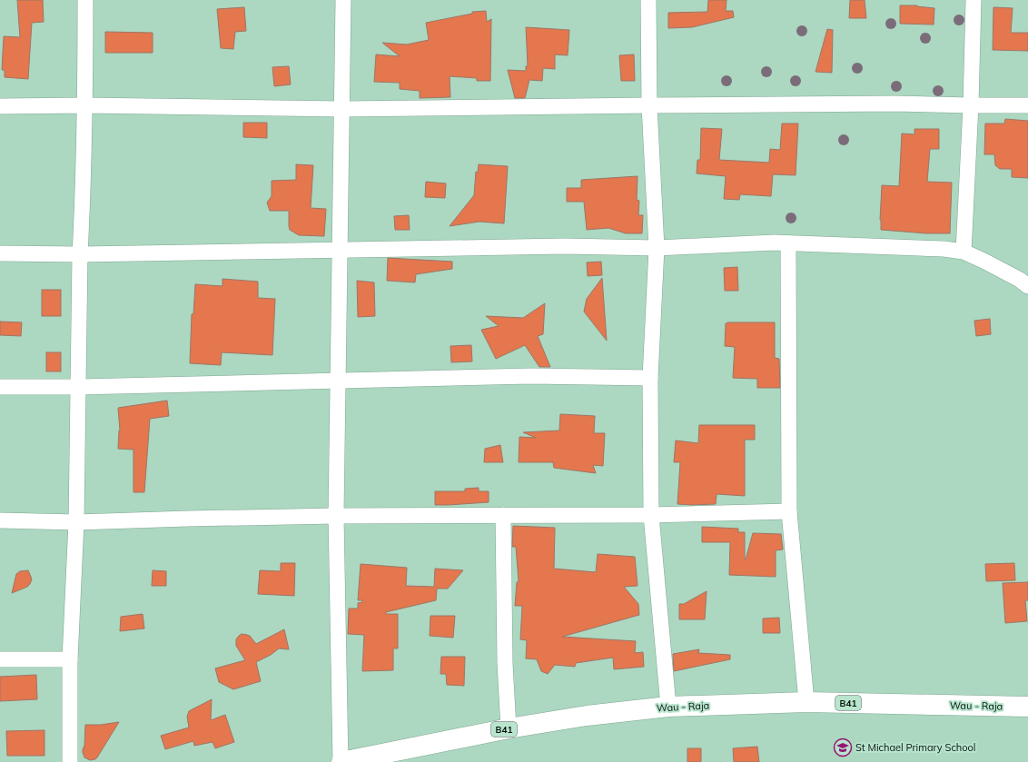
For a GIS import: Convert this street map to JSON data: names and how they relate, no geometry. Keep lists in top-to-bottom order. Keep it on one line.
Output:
{"streets":{"main road":["B41","Wau - Raja"]},"places":{"school or university":["St Michael Primary School"]}}
